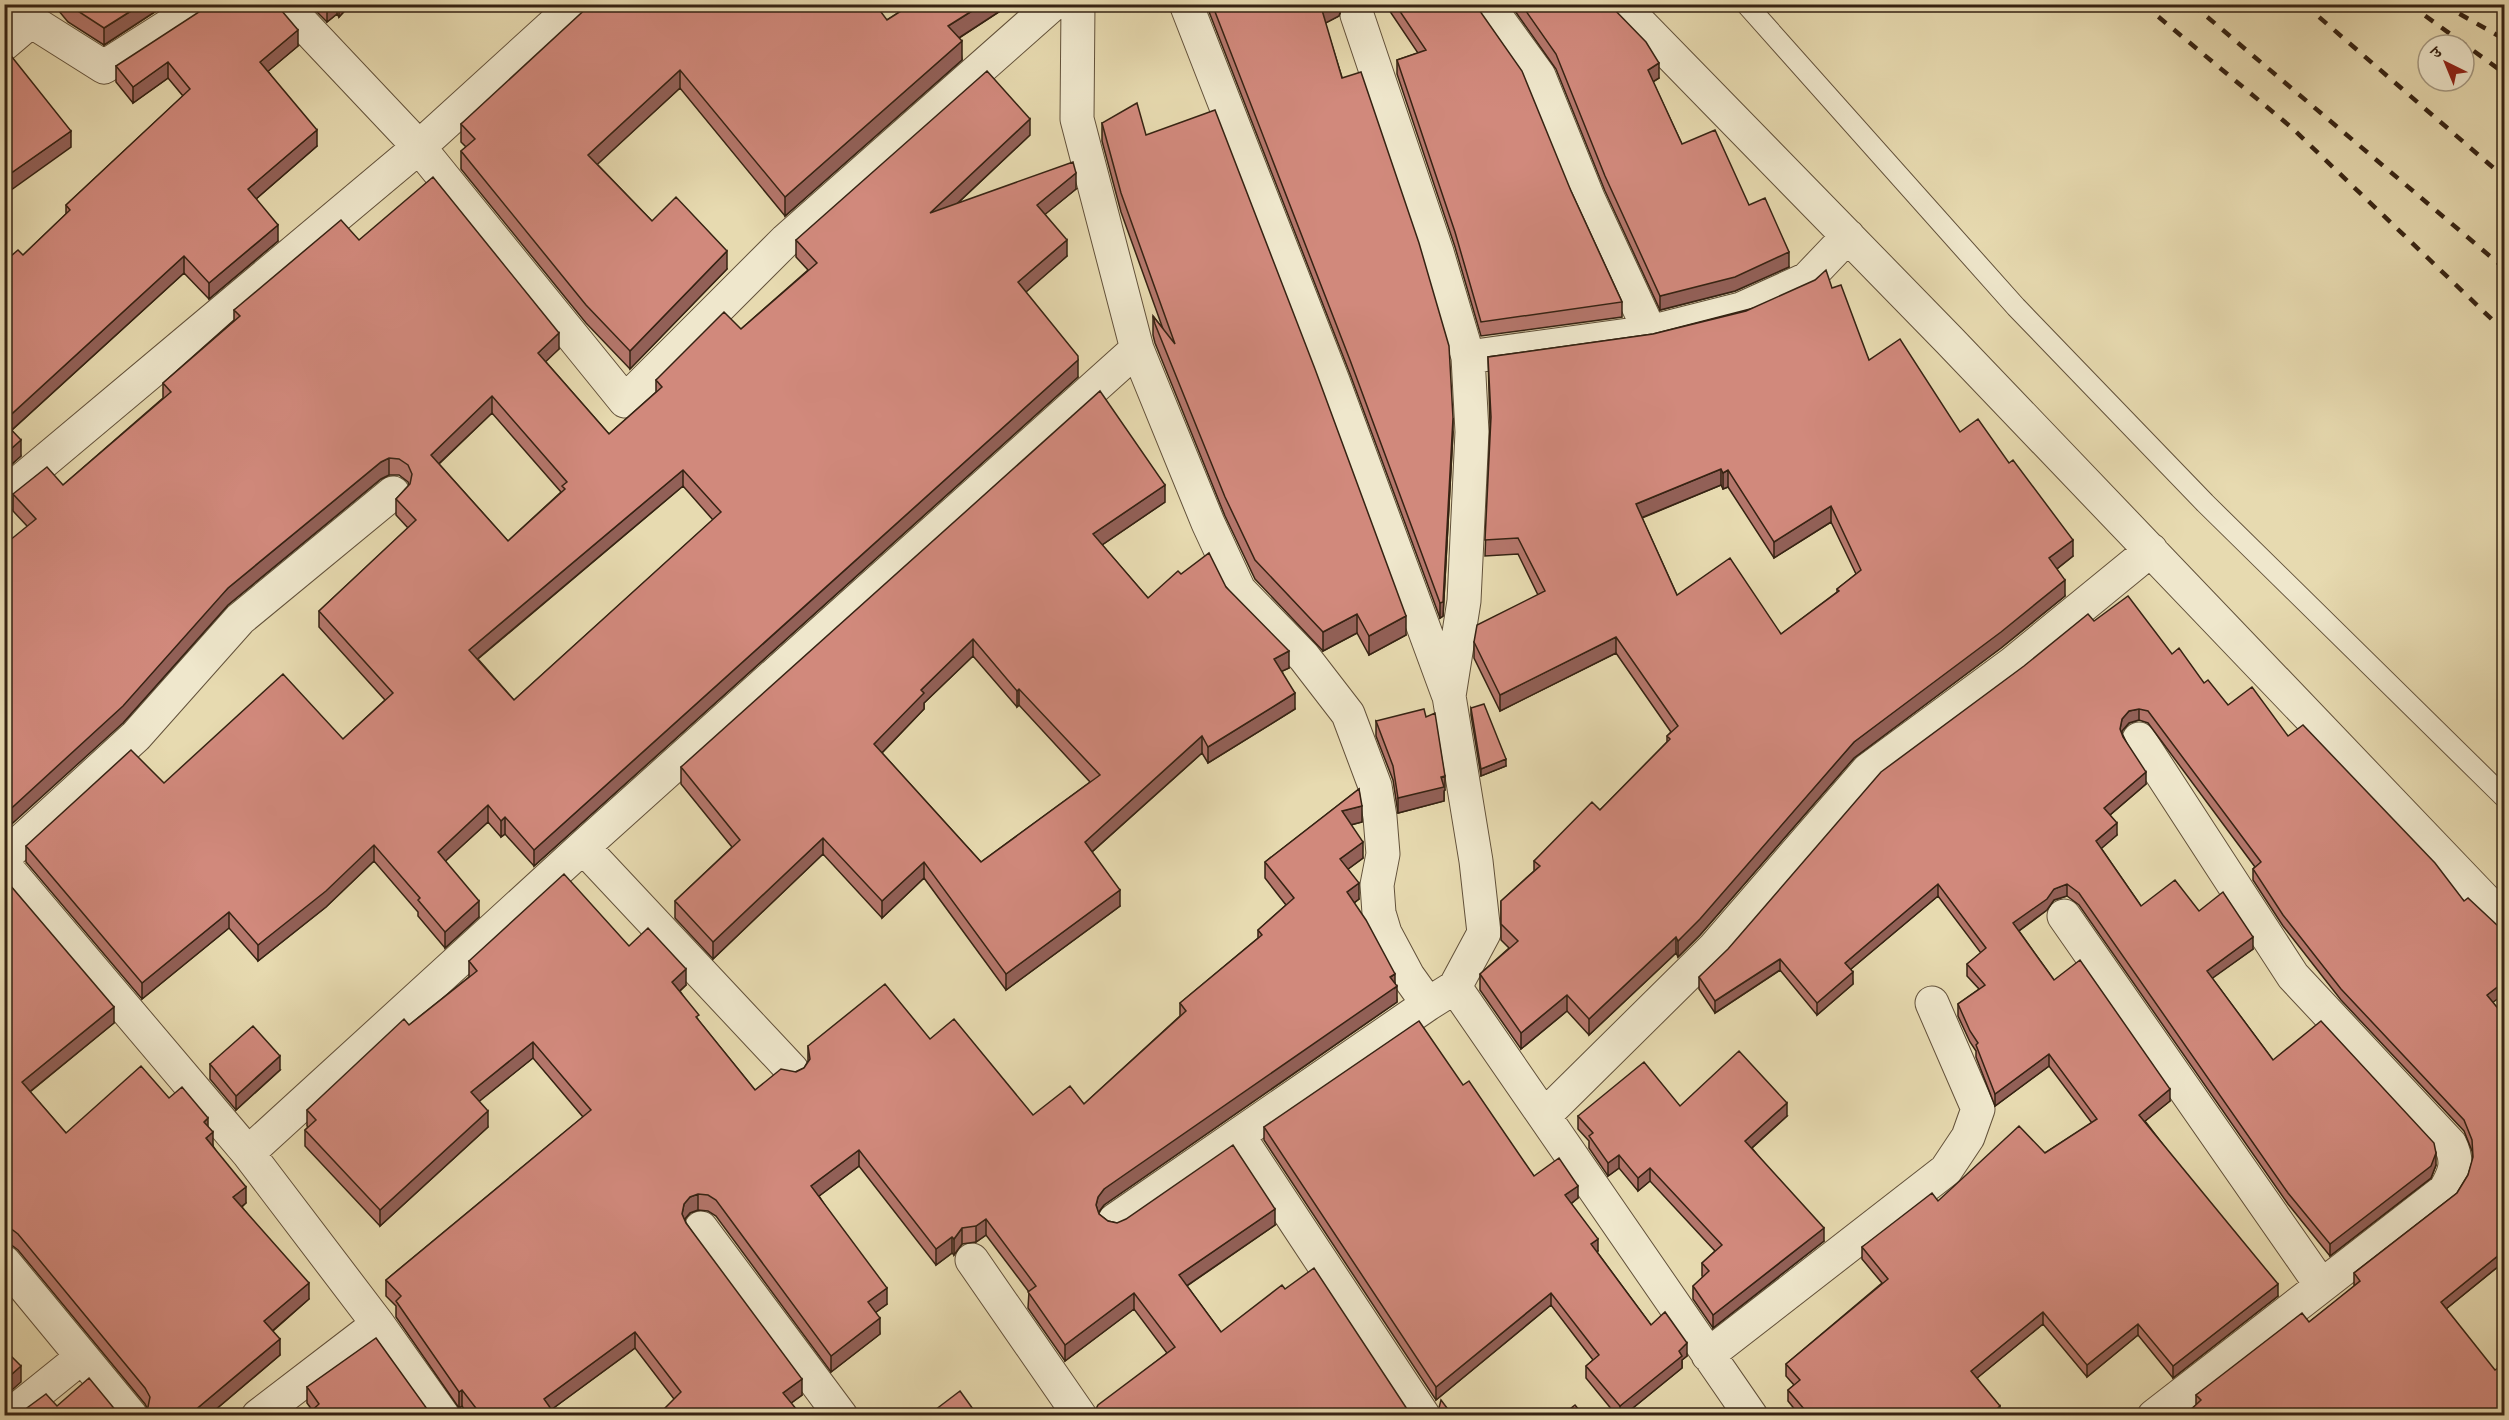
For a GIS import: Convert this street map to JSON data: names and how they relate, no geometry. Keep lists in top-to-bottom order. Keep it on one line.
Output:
{"north":"top left"}
